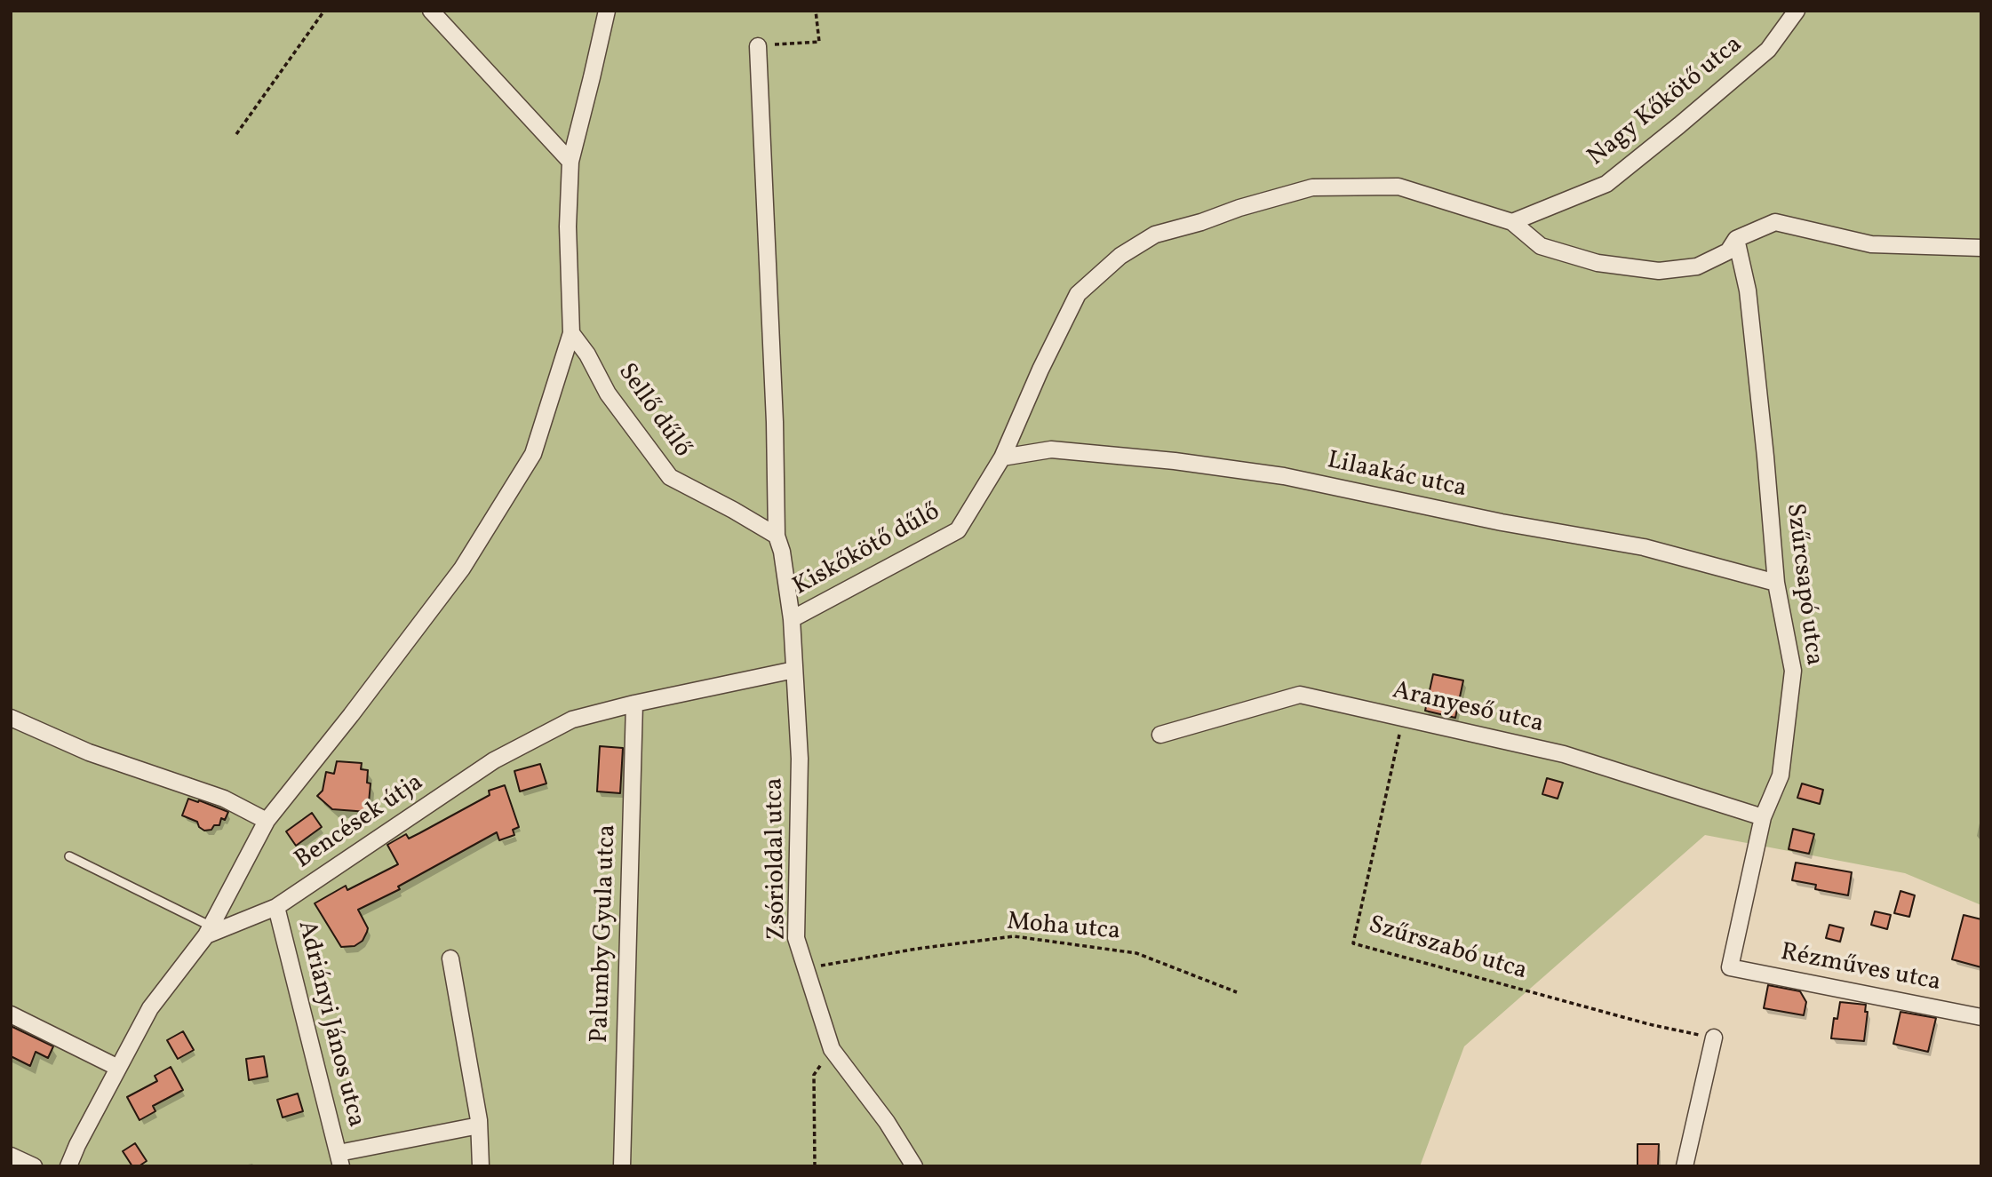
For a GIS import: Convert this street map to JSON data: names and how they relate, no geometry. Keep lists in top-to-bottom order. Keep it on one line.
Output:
{"streets":{"street":["Nagy Kőkötő utca","Sellő dűlő","Lilaakác utca","Kiskőkötő dűlő","Szűrcsapó utca","Aranyeső utca","Bencések útja","Zsórioldal utca","Palumby Gyula utca","Rézműves utca","Adriányi János utca"],"path":["Moha utca","Szűrszabó utca"]},"crossings":[["Nagy Kőkötő utca","Kiskőkötő dűlő"],["Sellő dűlő","Zsórioldal utca"],["Lilaakác utca","Kiskőkötő dűlő"],["Lilaakác utca","Szűrcsapó utca"],["Kiskőkötő dűlő","Zsórioldal utca"],["Szűrcsapó utca","Aranyeső utca"],["Szűrcsapó utca","Rézműves utca"],["Aranyeső utca","Szűrszabó utca"],["Bencések útja","Zsórioldal utca"],["Bencések útja","Palumby Gyula utca"],["Bencések útja","Adriányi János utca"],["Zsórioldal utca","Moha utca"]]}
